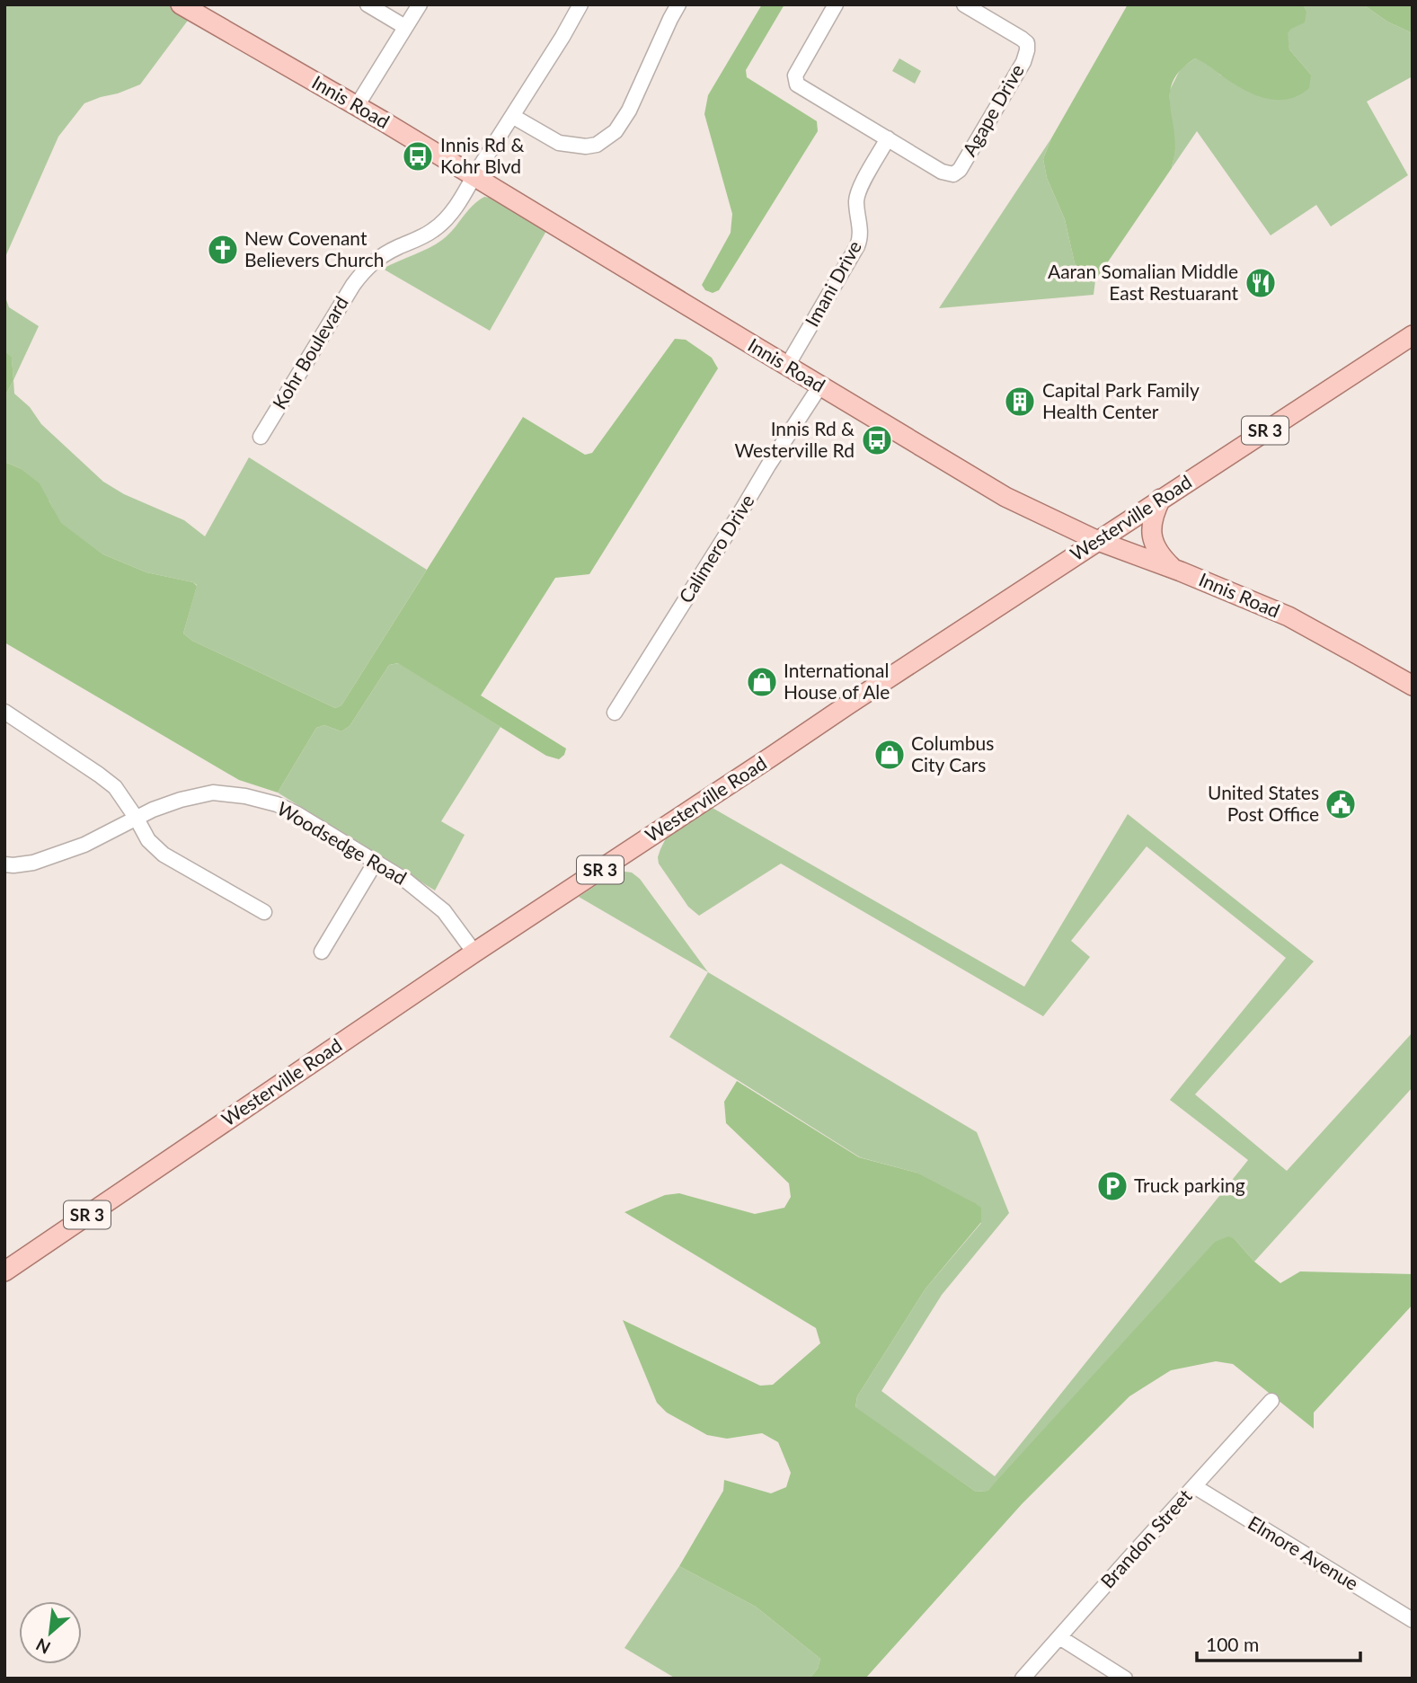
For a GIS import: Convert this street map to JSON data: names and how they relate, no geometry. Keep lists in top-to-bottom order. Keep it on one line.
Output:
{"streets":{"main road":["Innis Road","SR 3","Westerville Road"],"street":["Agape Drive","Imani Drive","Kohr Boulevard","Calimero Drive","Woodsedge Road","Brandon Street","Elmore Avenue"]},"crossings":[["Innis Road","Imani Drive"],["Innis Road","Kohr Boulevard"],["Innis Road","Westerville Road"],["Innis Road","Calimero Drive"],["Agape Drive","Imani Drive"],["Westerville Road","Woodsedge Road"],["Brandon Street","Elmore Avenue"]],"places":{"bus stop":["Innis Rd & Kohr Blvd","Innis Rd & Westerville Rd"],"church":["New Covenant Believers Church"],"restaurant":["Aaran Somalian Middle East Restuarant"],"building":["Capital Park Family Health Center"],"shop":["International House of Ale","Columbus City Cars"],"public building":["United States Post Office"],"parking":["Truck parking"]},"scale_bar":"100 m","north":"bottom left"}
